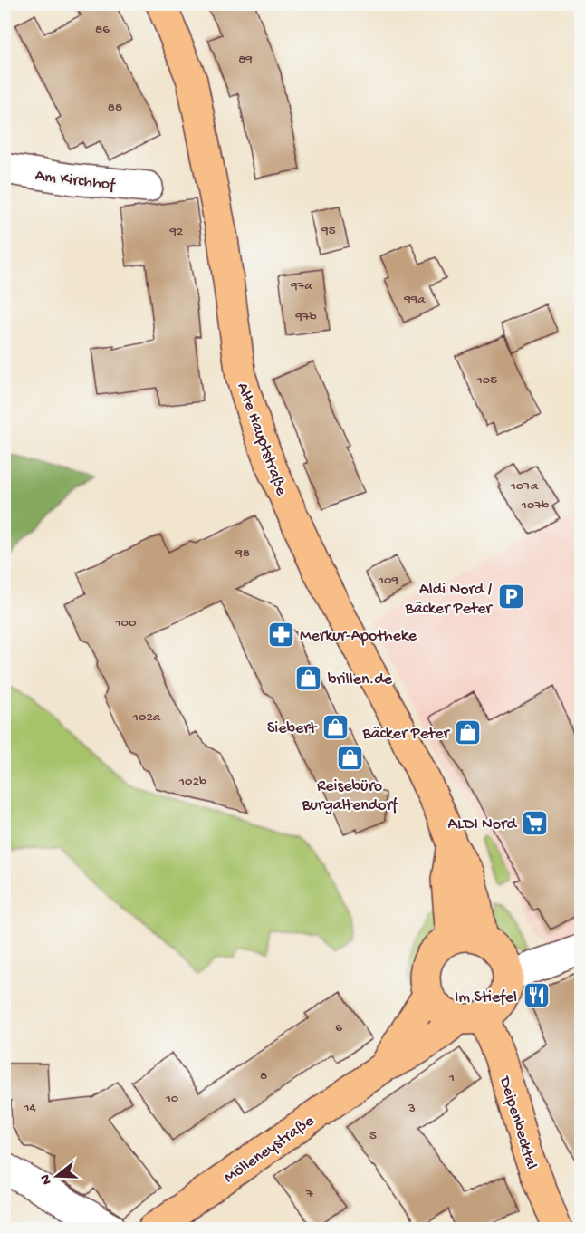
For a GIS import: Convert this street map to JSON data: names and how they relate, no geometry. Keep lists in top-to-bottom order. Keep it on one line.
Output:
{"streets":{"main road":["Alte Hauptstraße","Deipenbecktal","Mölleneystraße"],"street":["Am Kirchhof"]},"crossings":[["Alte Hauptstraße","Deipenbecktal"],["Alte Hauptstraße","Mölleneystraße"],["Deipenbecktal","Mölleneystraße"]],"places":{"parking":["Aldi Nord / Bäcker Peter"],"pharmacy":["Merkur-Apotheke"],"shop":["brillen.de","Siebert","Bäcker Peter","Reisebüro Burgaltendorf"],"supermarket":["ALDI Nord"],"restaurant":["Im Stiefel"]},"house_numbers":["86","89","88","95","92","97a","99a","97b","105","107a","107b","98","109","100","102a","102b","6","8","1","10","14","3","5","7"],"north":"left"}
